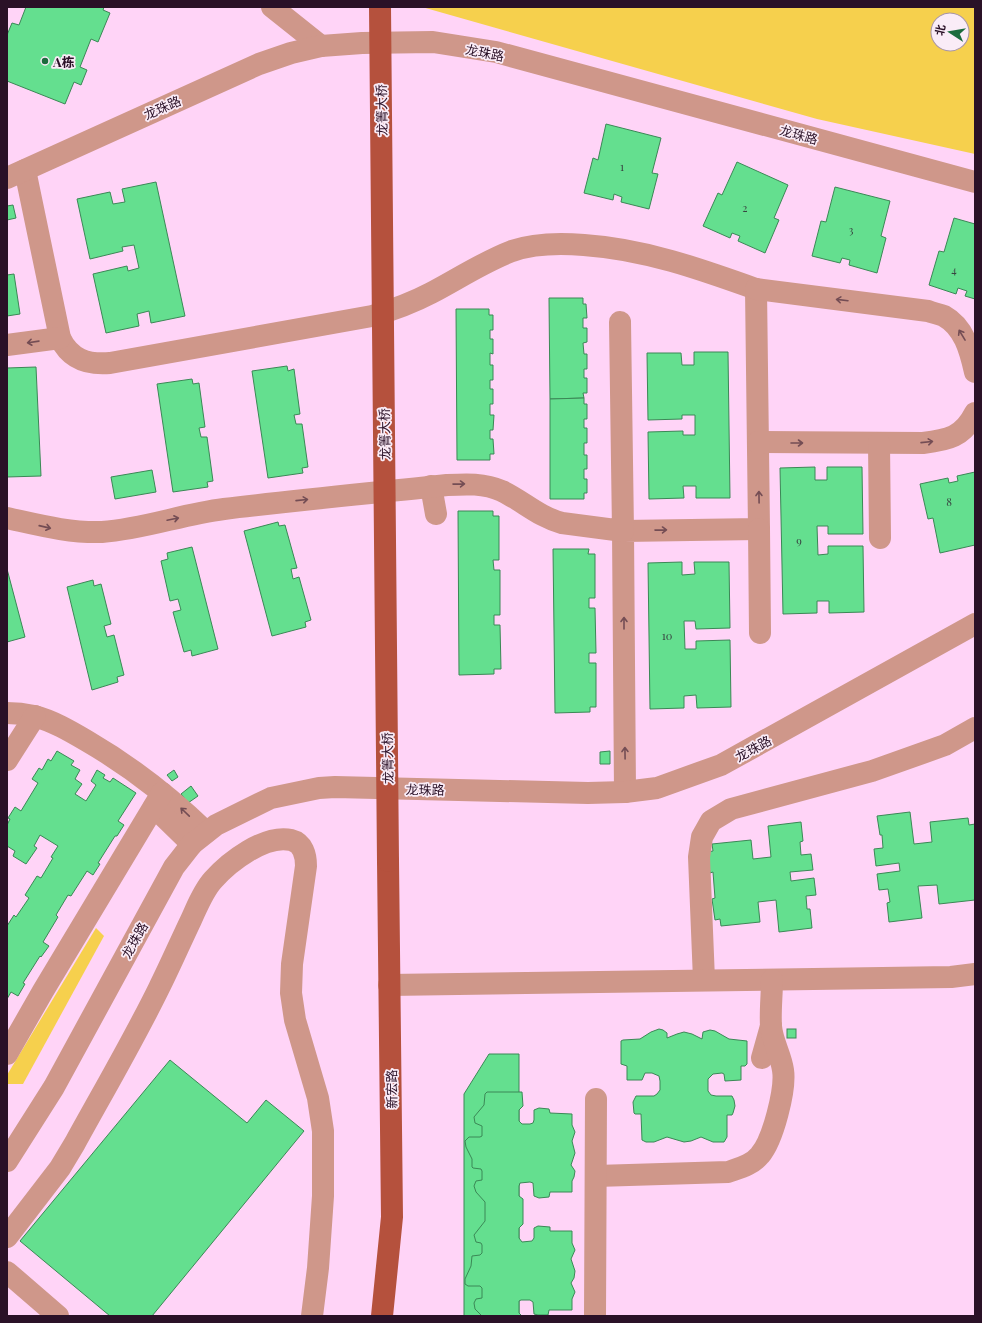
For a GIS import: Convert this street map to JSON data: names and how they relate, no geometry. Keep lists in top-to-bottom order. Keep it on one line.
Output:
{"streets":{"main road":["龙箐大桥","新宏路"],"street":["龙珠路"]},"crossings":[["龙箐大桥","新宏路"]],"places":["A栋"],"house_numbers":["1","2","3","4","8","9","10"],"north":"left"}
